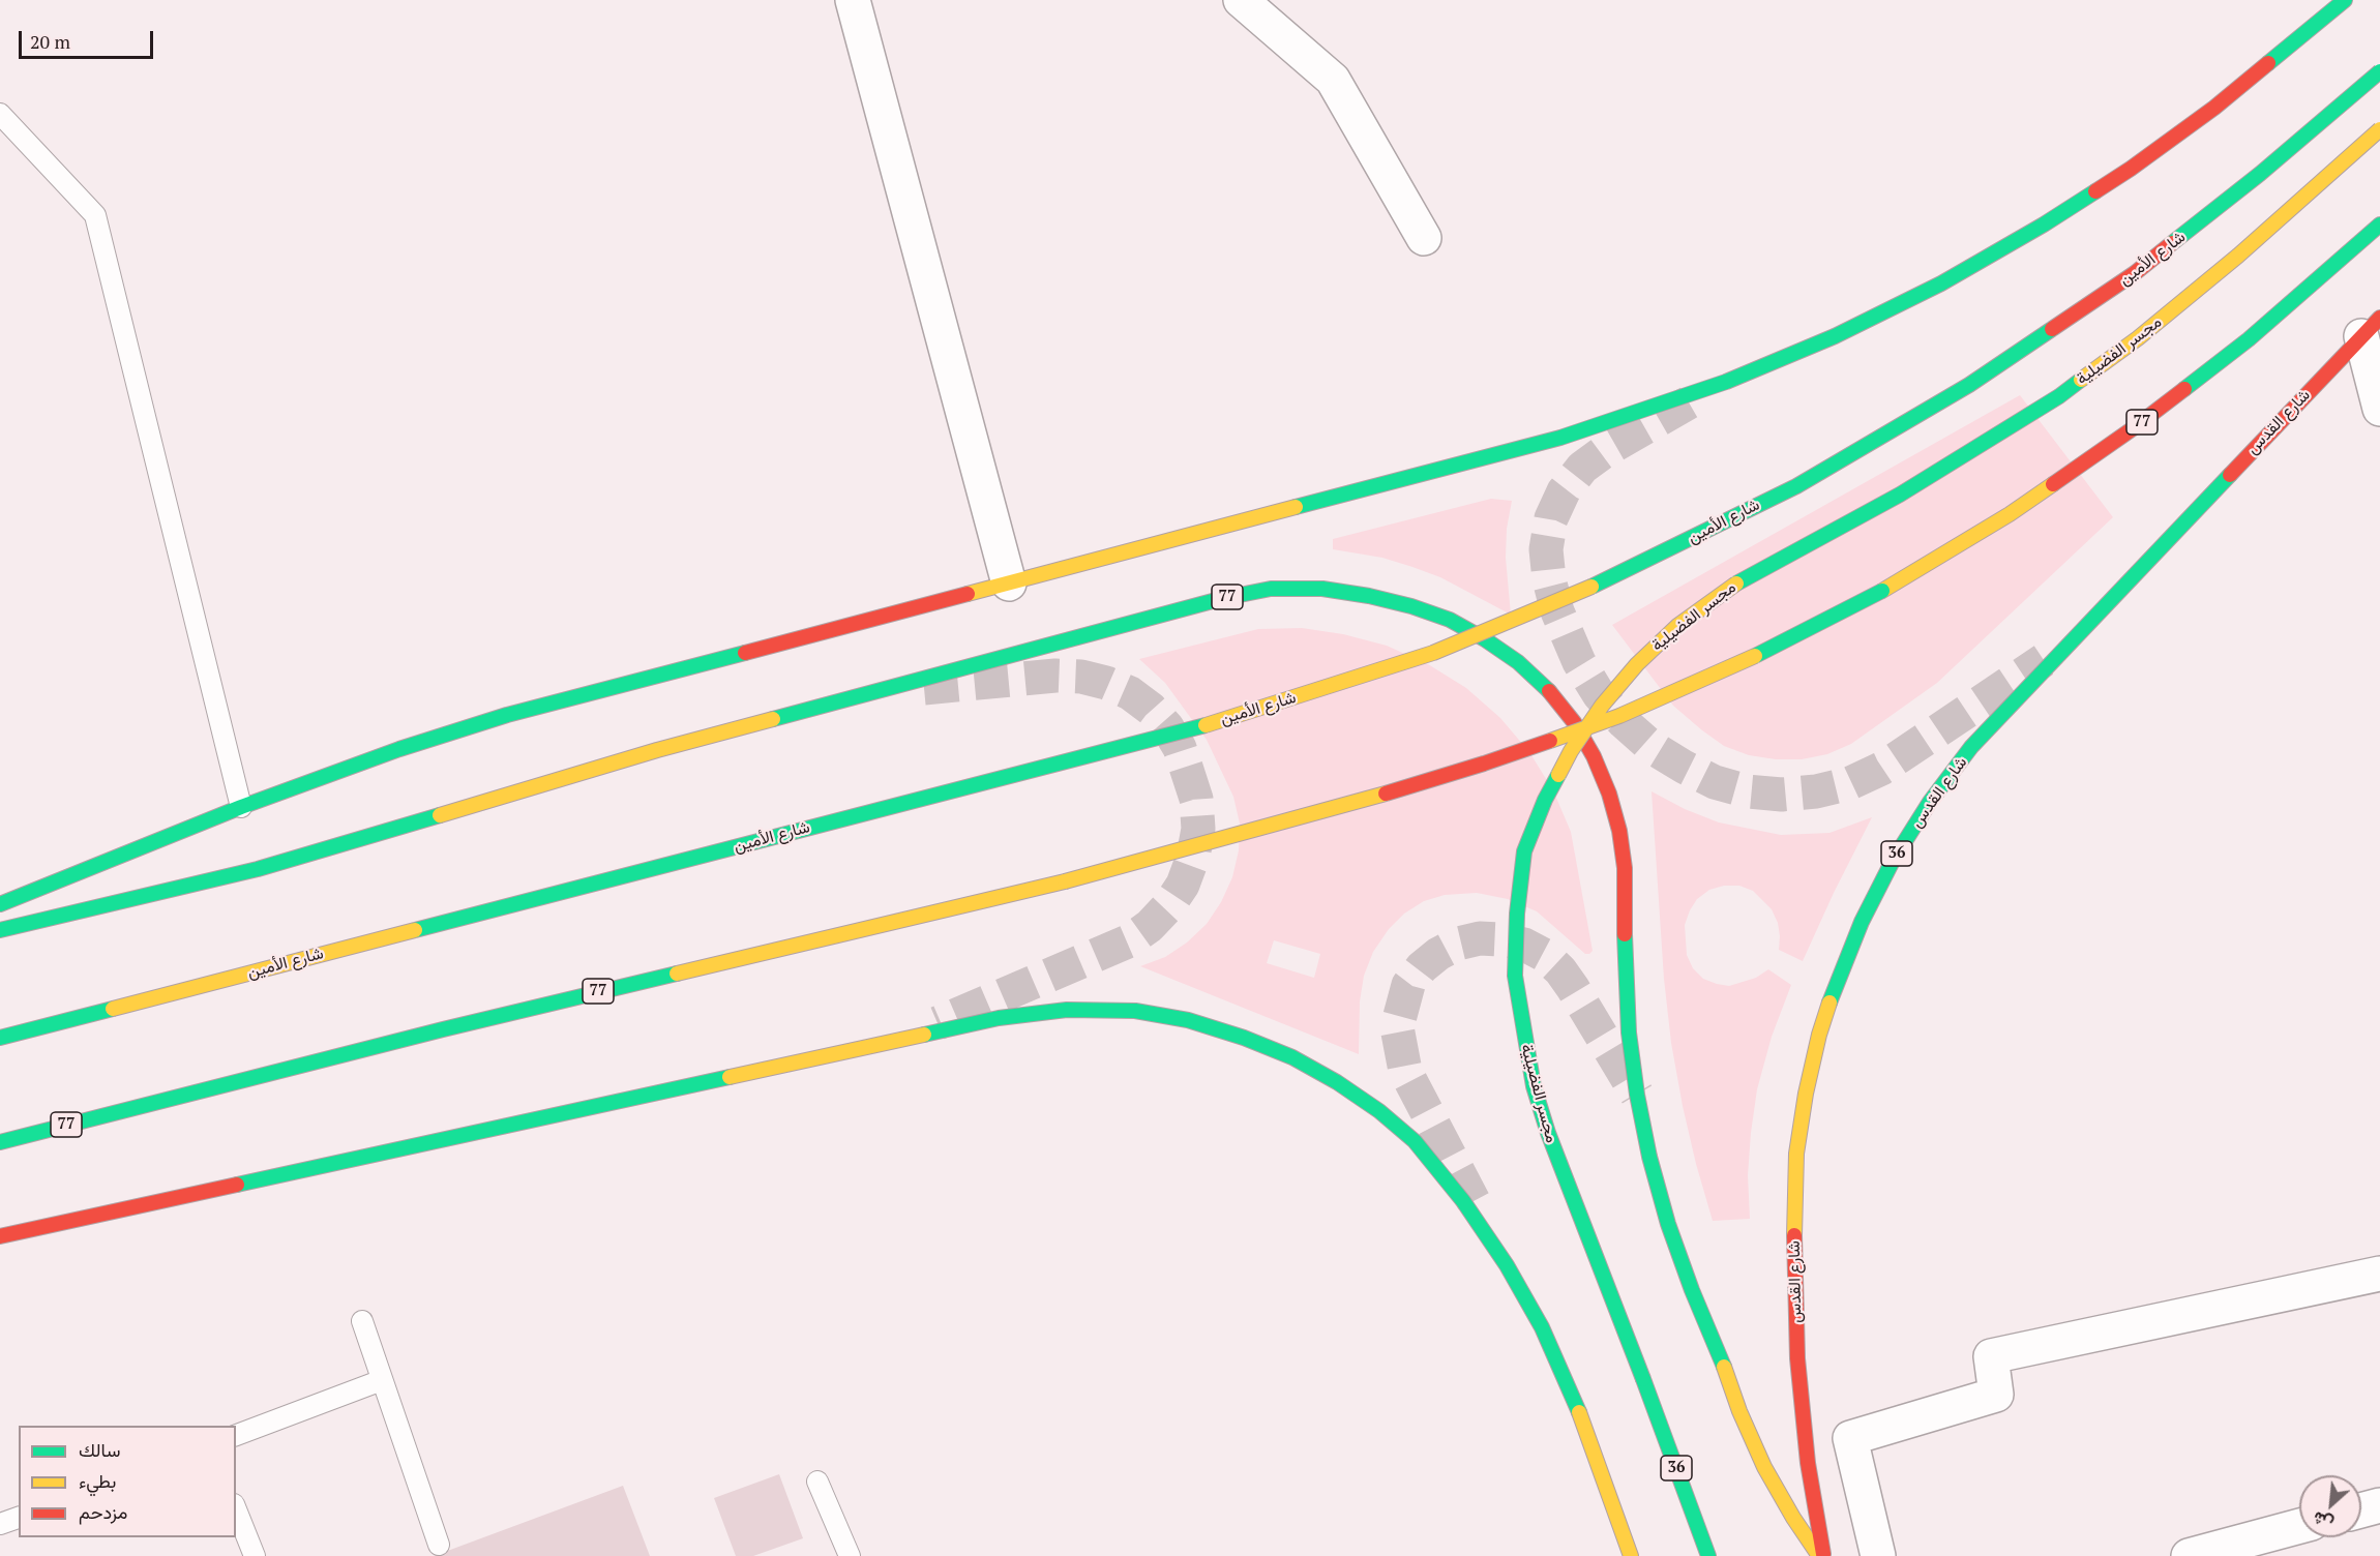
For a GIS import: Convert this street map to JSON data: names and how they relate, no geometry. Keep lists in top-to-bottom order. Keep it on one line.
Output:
{"streets":{"main road":["شارع الأمين","مجسر الفضيلية","77","شارع القدس","36"]},"legend":["سالك","بطيء","مزدحم"],"scale_bar":"20 m","north":"bottom left"}
